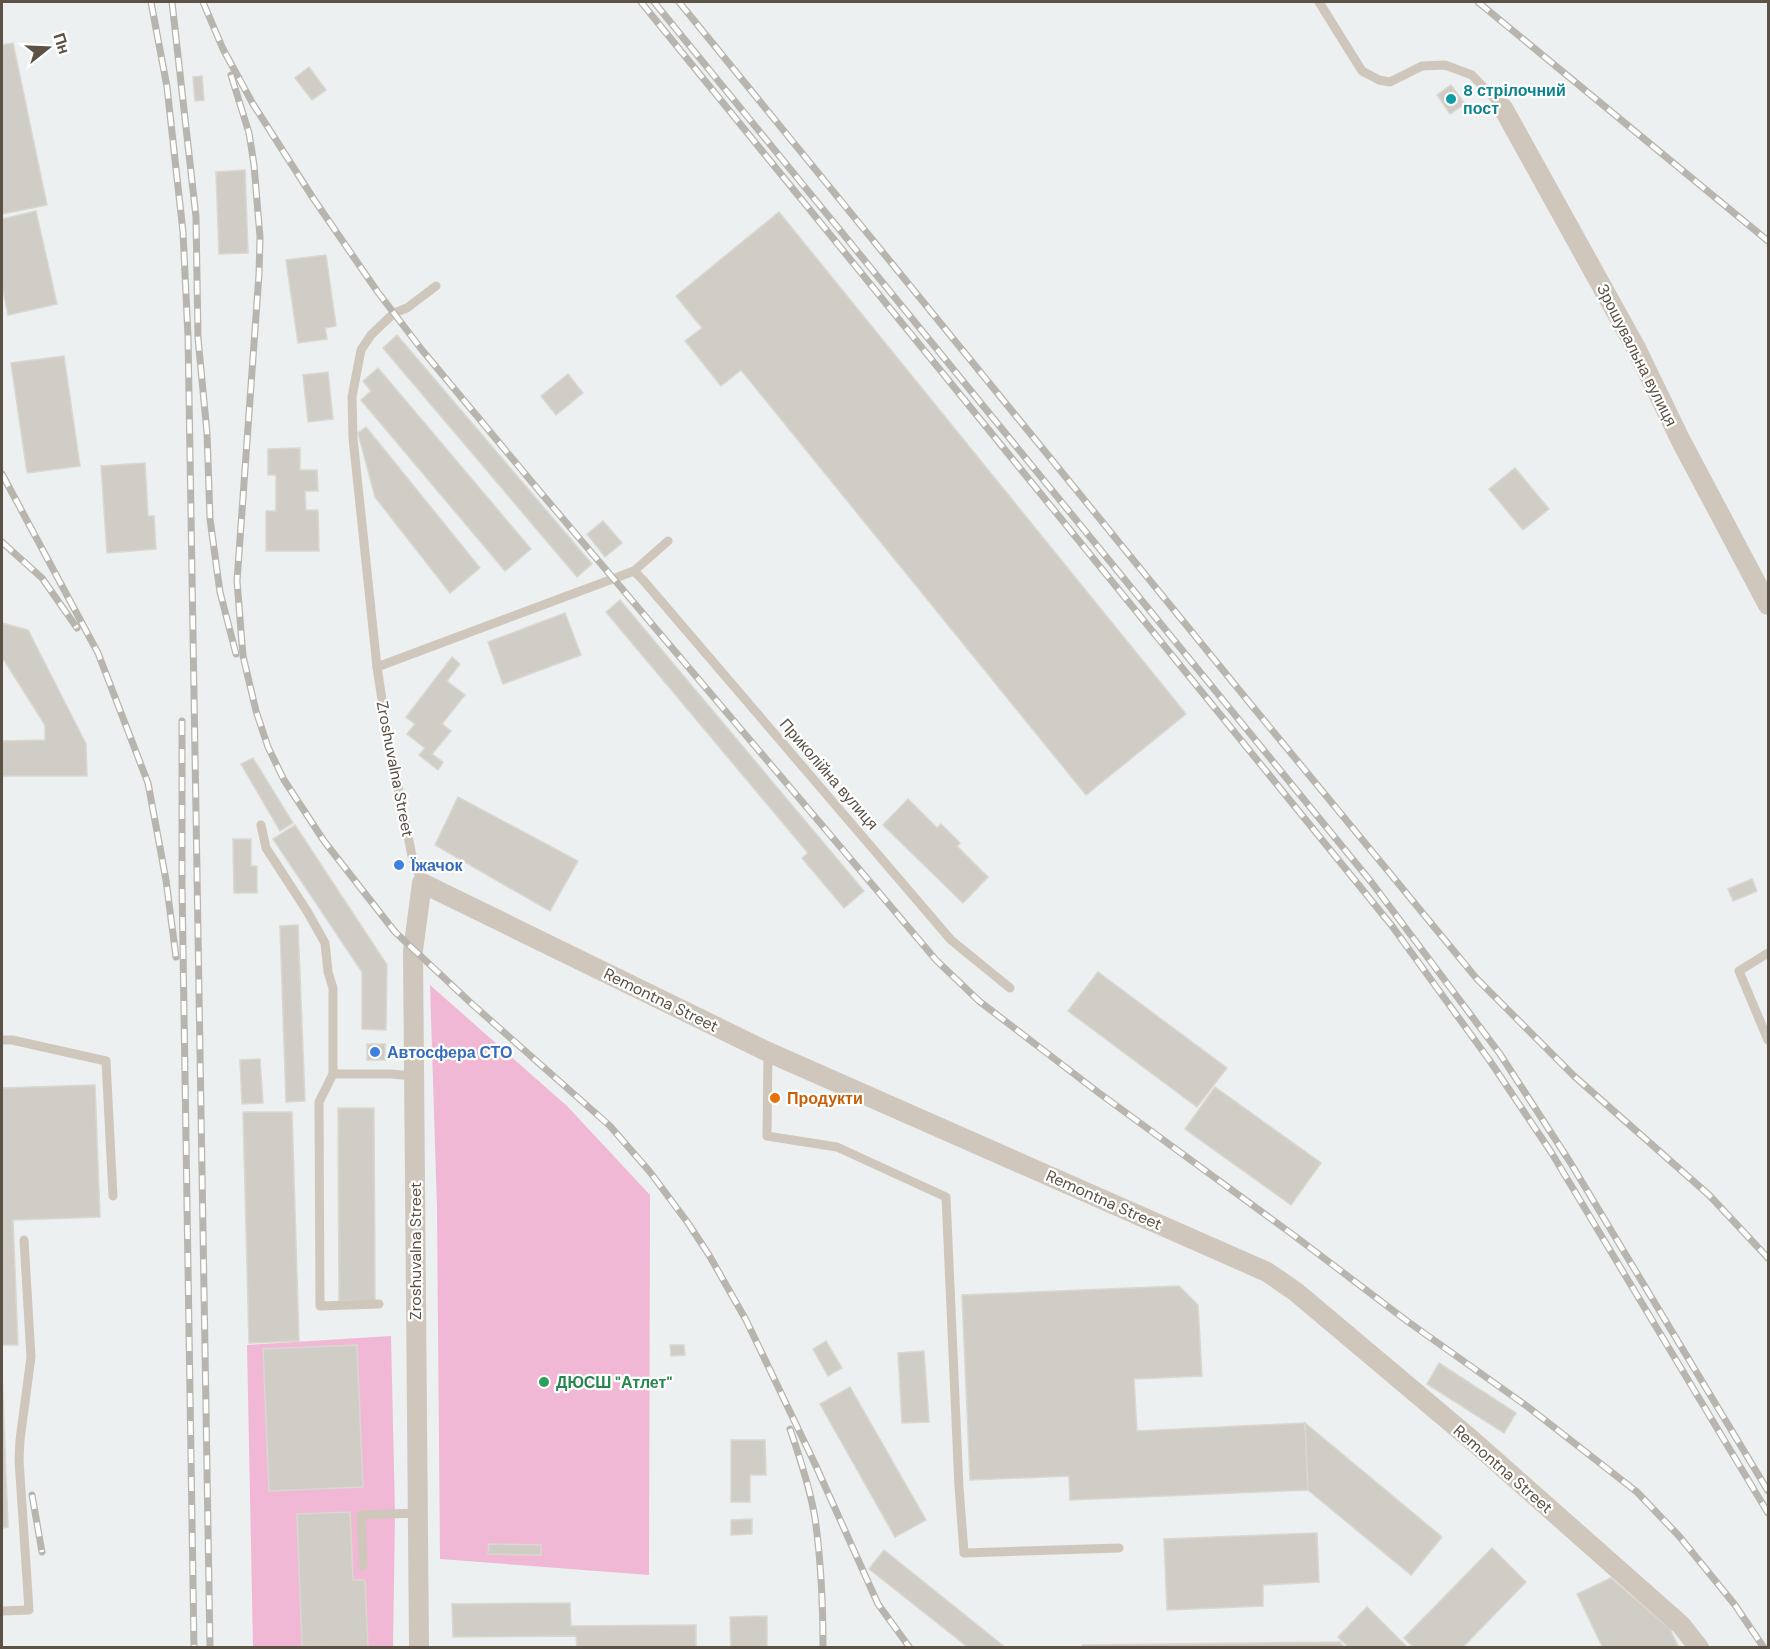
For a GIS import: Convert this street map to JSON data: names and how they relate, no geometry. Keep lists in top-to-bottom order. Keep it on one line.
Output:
{"streets":{"street":["Зрошувальна вулиця","Zroshuvalna Street","Remontna Street"],"lane":["Приколійна вулиця"]},"crossings":[["Zroshuvalna Street","Remontna Street"]],"places":["8 стрілочний пост","Їжачок","Автосфера СТО","Продукти","ДЮСШ \"Атлет\""],"north":"right"}
